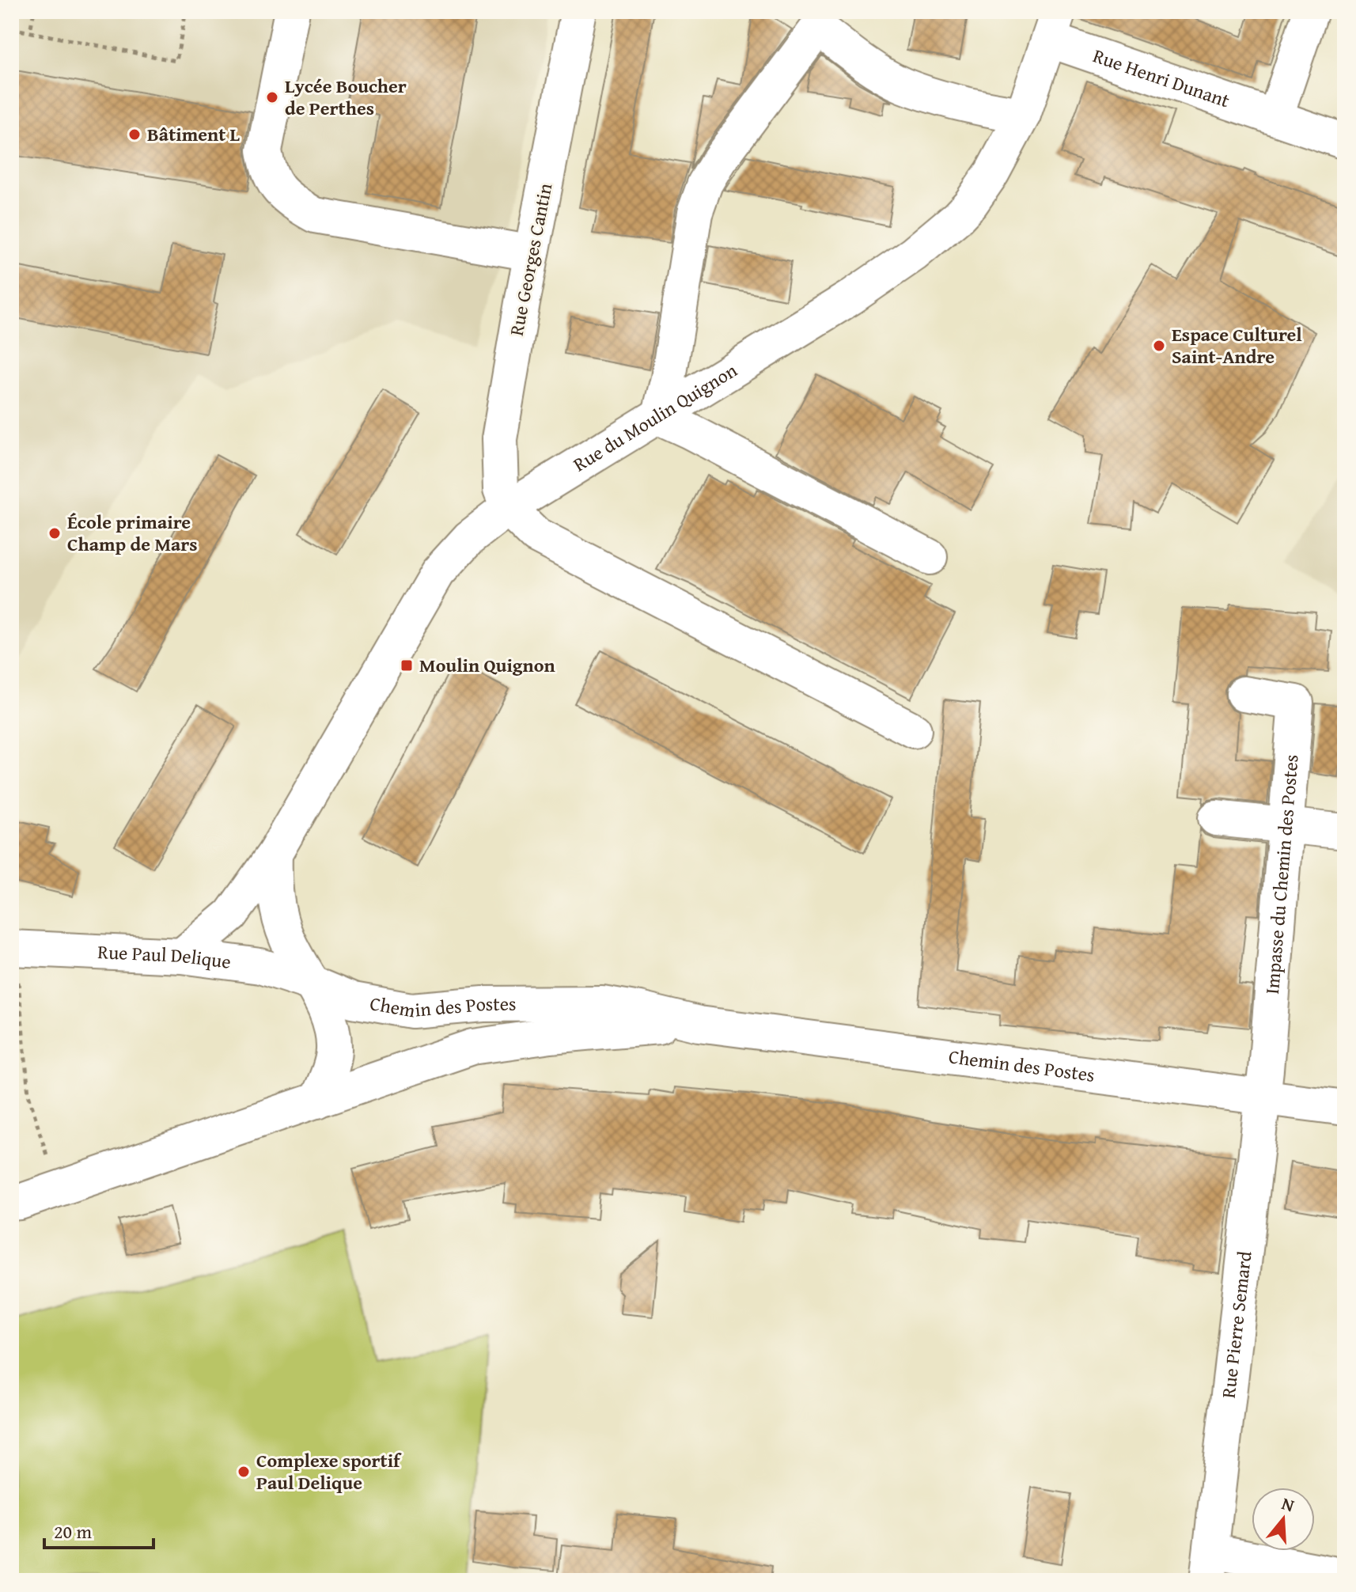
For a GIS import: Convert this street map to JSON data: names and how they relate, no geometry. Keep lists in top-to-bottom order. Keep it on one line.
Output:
{"streets":{"street":["Rue Henri Dunant","Rue Georges Cantin","Rue du Moulin Quignon","Impasse du Chemin des Postes","Rue Paul Delique","Chemin des Postes","Rue Pierre Semard"]},"crossings":[["Rue Henri Dunant","Rue du Moulin Quignon"],["Rue Georges Cantin","Rue du Moulin Quignon"],["Rue du Moulin Quignon","Rue Paul Delique"],["Rue du Moulin Quignon","Chemin des Postes"],["Impasse du Chemin des Postes","Chemin des Postes"],["Impasse du Chemin des Postes","Rue Pierre Semard"],["Rue Paul Delique","Chemin des Postes"],["Chemin des Postes","Rue Pierre Semard"]],"places":{"other":["Lycée Boucher de Perthes","Bâtiment L","Espace Culturel Saint-Andre","École primaire Champ de Mars","Complexe sportif Paul Delique"],"transit":["Moulin Quignon"]},"scale_bar":"20 m","north":"top"}
